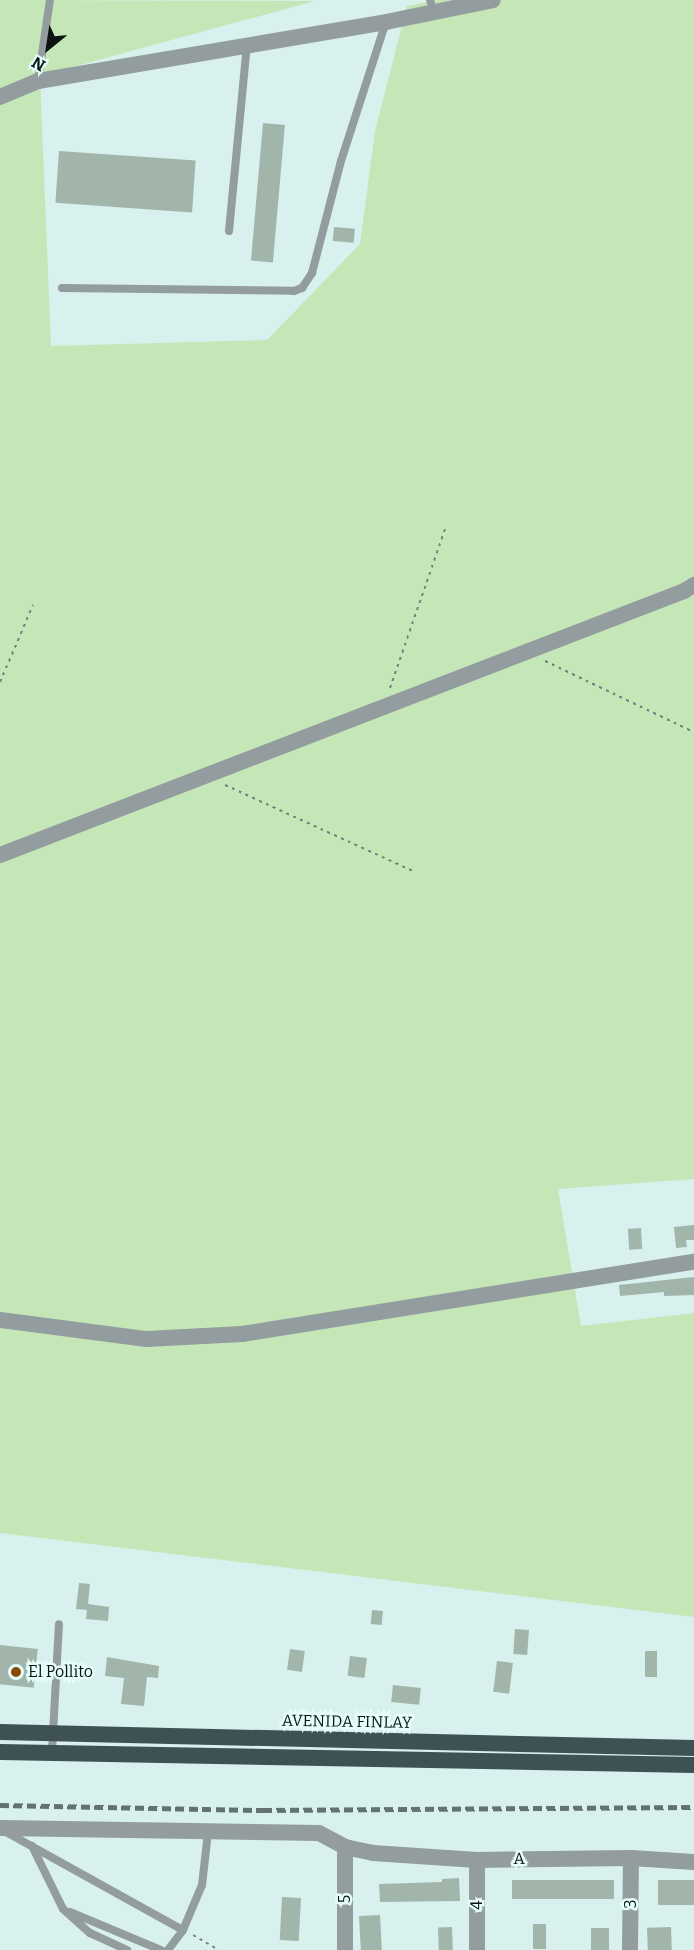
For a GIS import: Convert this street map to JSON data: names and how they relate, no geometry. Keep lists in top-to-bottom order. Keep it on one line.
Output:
{"streets":{"highway":["AVENIDA FINLAY"],"street":["A","5","3","4"]},"crossings":[["A","5"],["A","3"],["A","4"]],"places":["El Pollito"],"north":"bottom left"}
